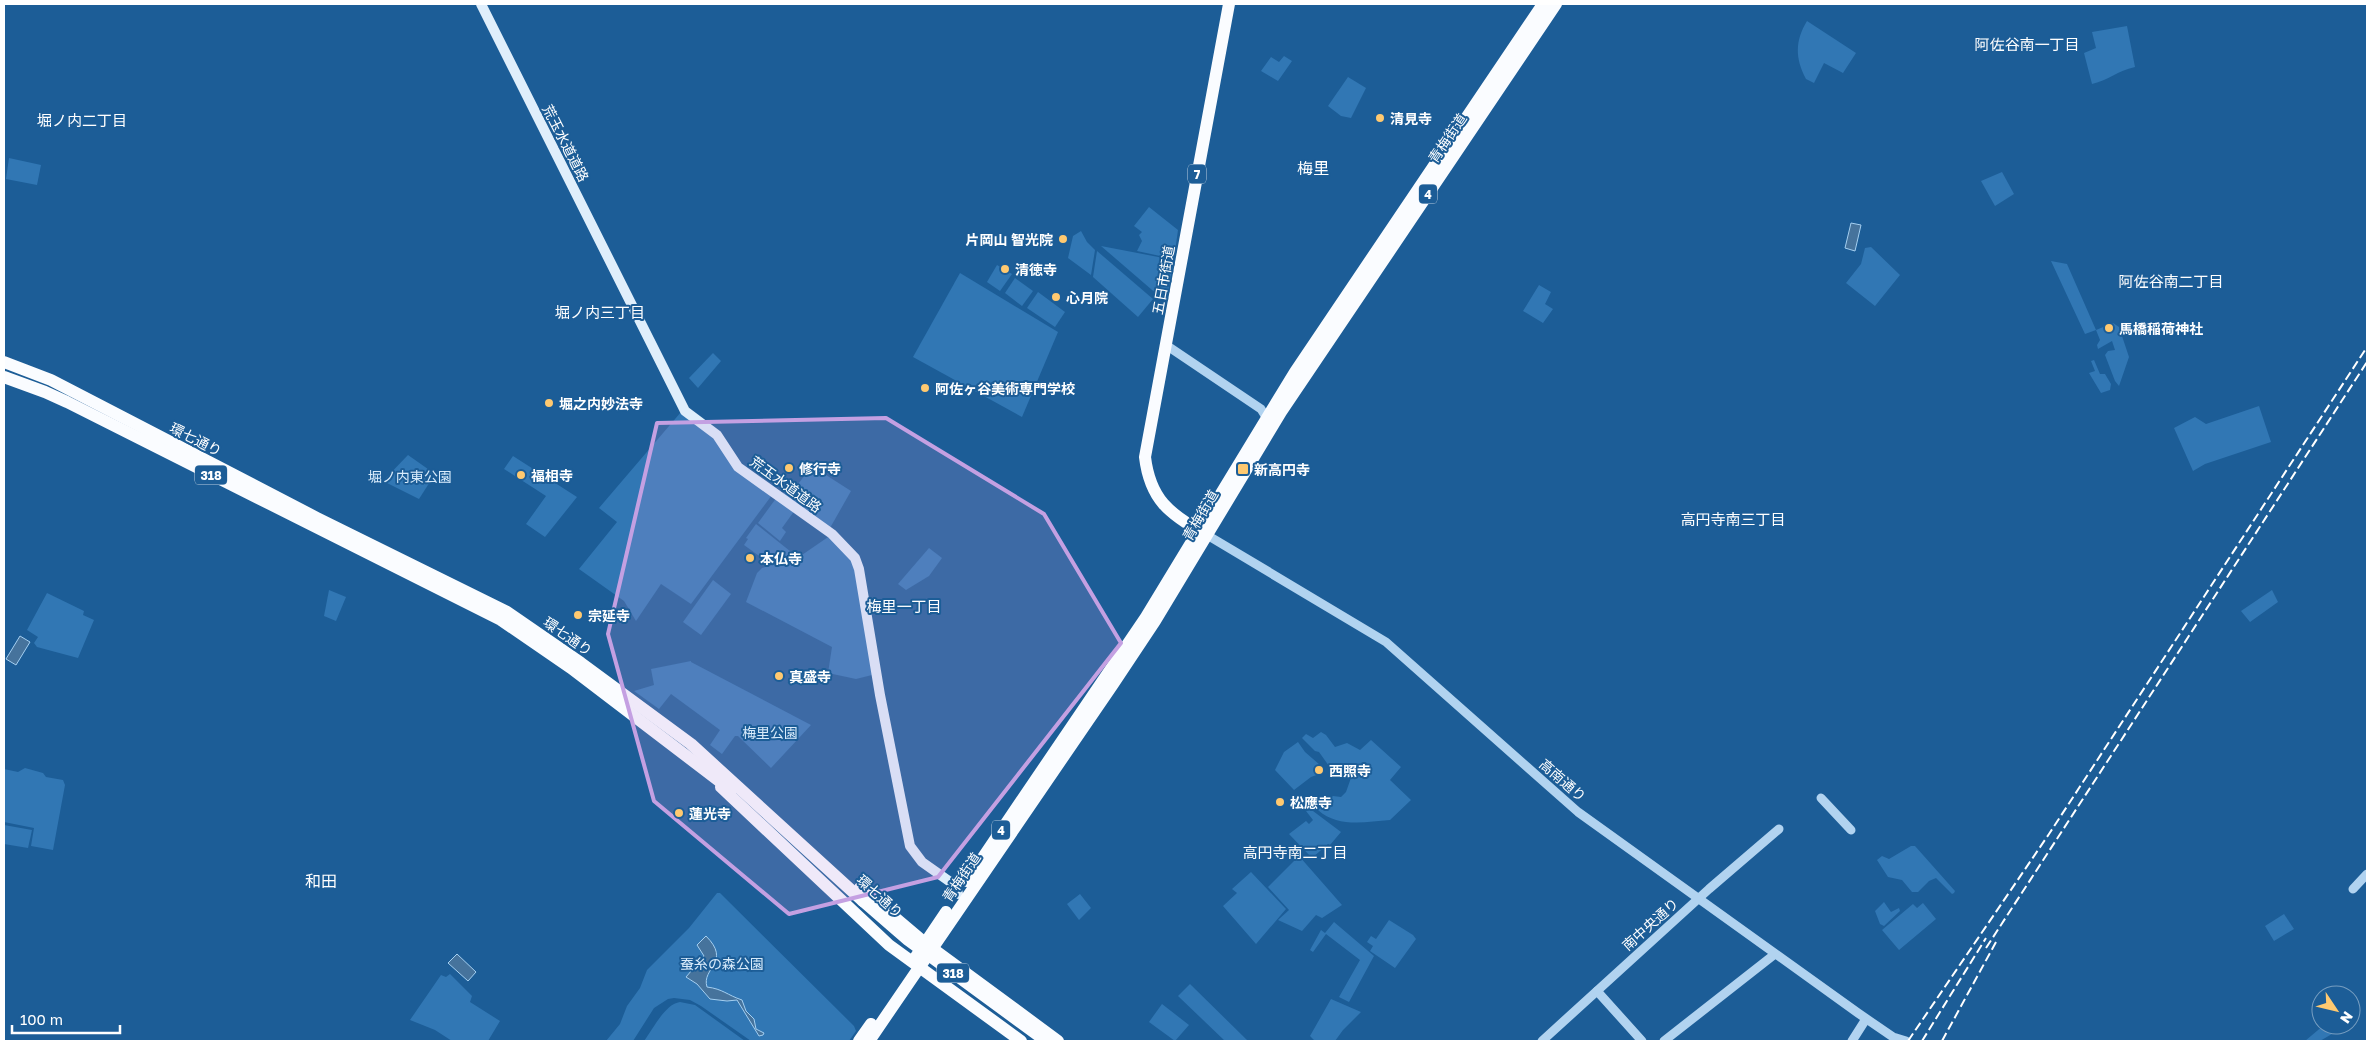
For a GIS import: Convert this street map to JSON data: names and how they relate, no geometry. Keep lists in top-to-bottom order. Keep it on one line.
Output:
{"streets":{"main road":["青梅街道","荒玉水道道路","7","4","五日市街道","環七通り","318"],"street":["高南通り","南中央通り"]},"crossings":[["青梅街道","荒玉水道道路"],["青梅街道","五日市街道"],["青梅街道","高南通り"],["五日市街道","高南通り"],["高南通り","南中央通り"]],"districts":["阿佐谷南一丁目","堀ノ内二丁目","梅里","阿佐谷南二丁目","堀ノ内三丁目","高円寺南三丁目","梅里一丁目","高円寺南二丁目","和田"],"parks":["堀ノ内東公園","梅里公園","蚕糸の森公園"],"places":{"other":["清見寺","片岡山 智光院","清徳寺","心月院","馬橋稲荷神社","阿佐ヶ谷美術専門学校","堀之内妙法寺","修行寺","福相寺","本仏寺","宗延寺","真盛寺","西照寺","松應寺","蓮光寺"],"transit":["新高円寺"]},"scale_bar":"100 m","north":"bottom right"}
